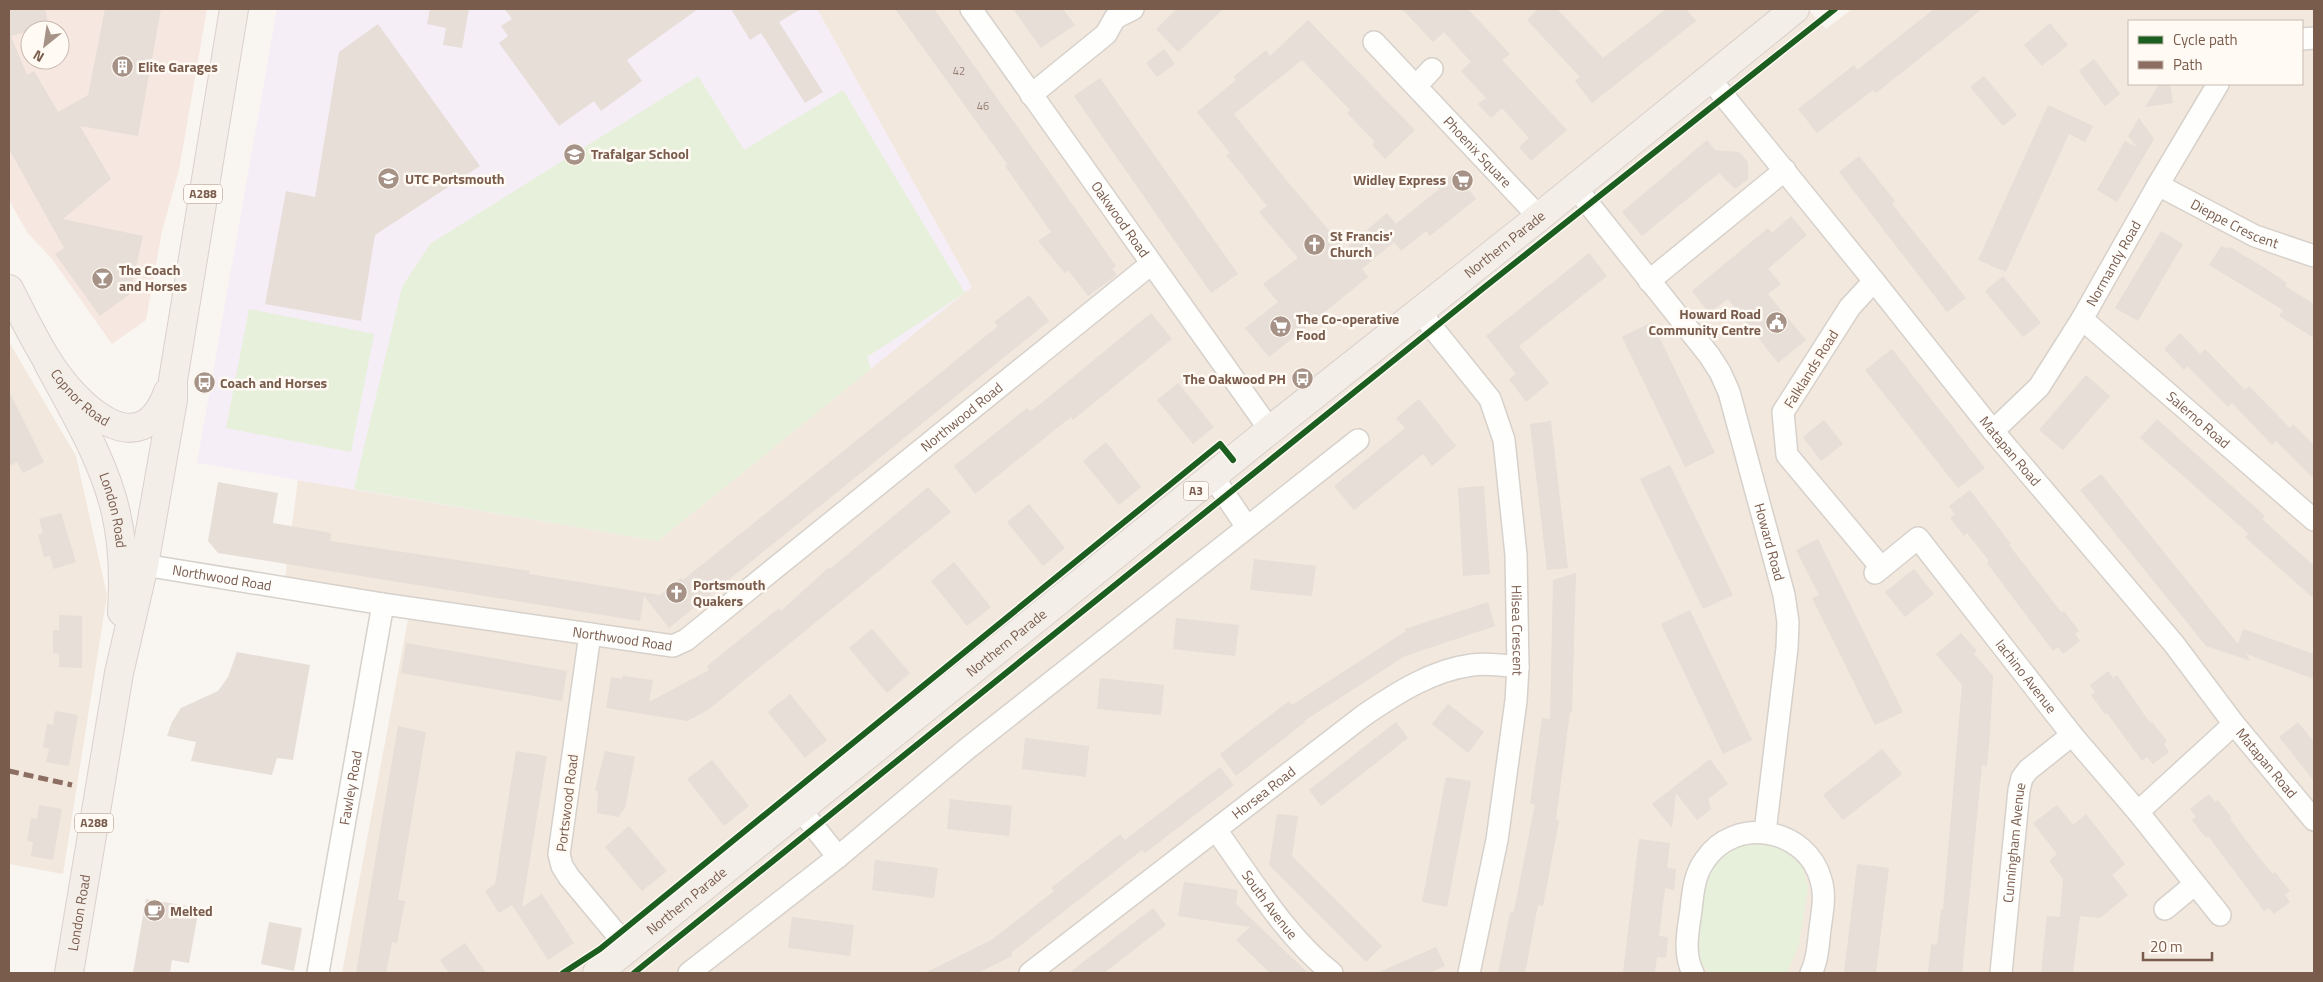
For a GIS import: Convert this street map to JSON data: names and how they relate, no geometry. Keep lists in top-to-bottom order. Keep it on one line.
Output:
{"streets":{"main road":["A288","Northern Parade","Copnor Road","A3","London Road"],"street":["Phoenix Square","Oakwood Road","Dieppe Crescent","Normandy Road","Falklands Road","Northwood Road","Salerno Road","Matapan Road","Howard Road","Hilsea Crescent","Iachino Avenue","Fawley Road","Horsea Road","Portswood Road","Cunningham Avenue","South Avenue"]},"crossings":[["Phoenix Square","Northern Parade"],["A288","Copnor Road"],["A288","London Road"],["Oakwood Road","Northern Parade"],["Oakwood Road","Northwood Road"],["Dieppe Crescent","Normandy Road"],["Northern Parade","Matapan Road"],["Northern Parade","Howard Road"],["Northern Parade","Hilsea Crescent"],["Northern Parade","Portswood Road"],["Normandy Road","Salerno Road"],["Normandy Road","Matapan Road"],["Falklands Road","Matapan Road"],["Falklands Road","Iachino Avenue"],["Copnor Road","London Road"],["Northwood Road","London Road"],["Northwood Road","Fawley Road"],["Northwood Road","Portswood Road"],["Hilsea Crescent","Horsea Road"],["Iachino Avenue","Cunningham Avenue"],["Horsea Road","South Avenue"]],"places":{"building":["Elite Garages"],"school or university":["Trafalgar School","UTC Portsmouth"],"supermarket":["Widley Express","The Co-operative Food"],"church":["St Francis' Church","Portsmouth Quakers"],"bar":["The Coach and Horses"],"public building":["Howard Road Community Centre"],"bus stop":["The Oakwood PH","Coach and Horses"],"cafe":["Melted"]},"house_numbers":["42","46"],"legend":["Cycle path","Path"],"scale_bar":"20 m","north":"bottom left"}
